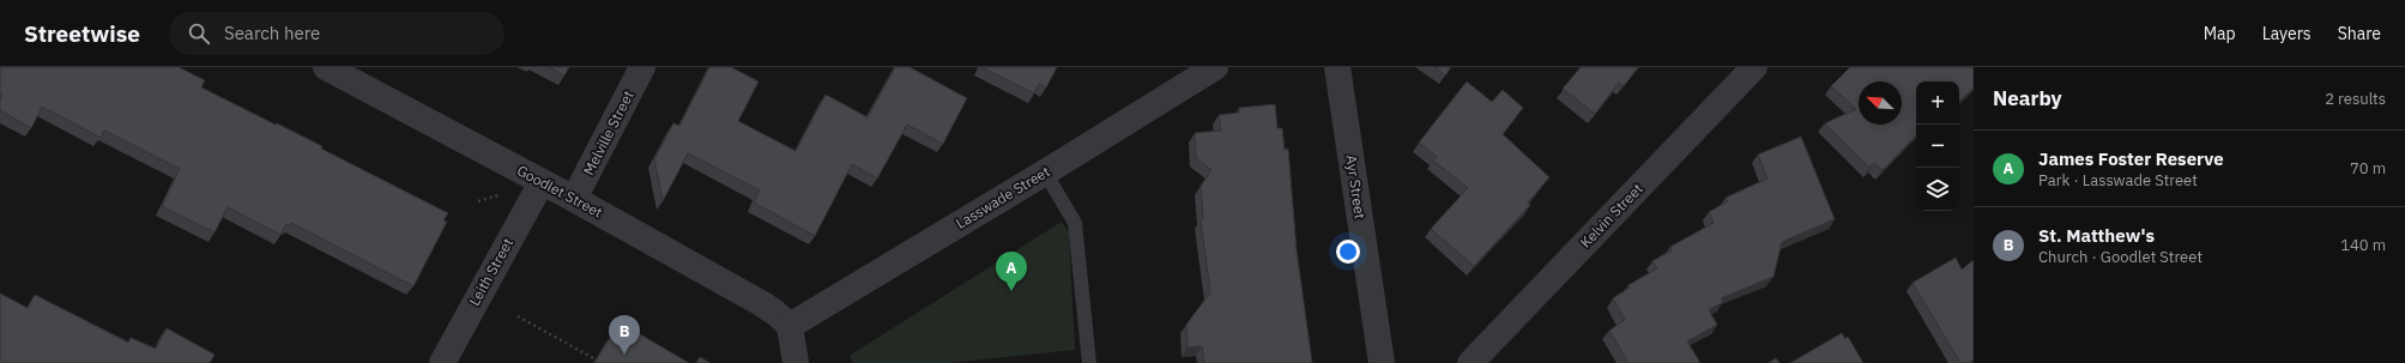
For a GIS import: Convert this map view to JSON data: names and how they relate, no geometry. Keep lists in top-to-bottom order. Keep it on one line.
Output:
{"streets":{"street":["Melville Street","Ayr Street","Goodlet Street","Lasswade Street","Kelvin Street","Leith Street"]},"crossings":[["Melville Street","Goodlet Street"],["Goodlet Street","Lasswade Street"],["Goodlet Street","Leith Street"]],"north":"top left","page":{"header":"Streetwise","search":"Search here","nav":["Map","Layers","Share"],"heading":["Nearby","2 results"],"map_buttons":["+","−"],"list":[{"mark":"A","name":"James Foster Reserve","note":"Park · Lasswade Street","value":"70 m"},{"mark":"B","name":"St. Matthew's","note":"Church · Goodlet Street","value":"140 m"}],"pins":["A","B"]}}
